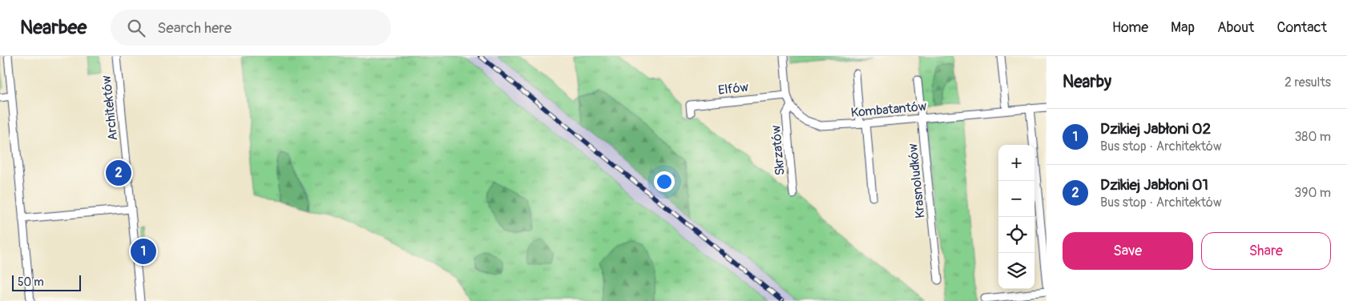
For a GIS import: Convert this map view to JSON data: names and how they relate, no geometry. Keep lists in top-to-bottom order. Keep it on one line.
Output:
{"streets":{"street":["Elfów","Architektów","Kombatantów","Skrzatów","Krasnoludków"]},"crossings":[["Elfów","Kombatantów"],["Kombatantów","Skrzatów"],["Kombatantów","Krasnoludków"]],"scale_bar":"50 m","page":{"header":"Nearbee","search":"Search here","nav":["Home","Map","About","Contact"],"heading":["Nearby","2 results"],"list":[{"mark":"1","name":"Dzikiej Jabłoni 02","note":"Bus stop · Architektów","value":"380 m"},{"mark":"2","name":"Dzikiej Jabłoni 01","note":"Bus stop · Architektów","value":"390 m"}],"map_buttons":["+","−"],"pins":["2","1"],"buttons":["Save","Share"],"scale":"50 m"}}
